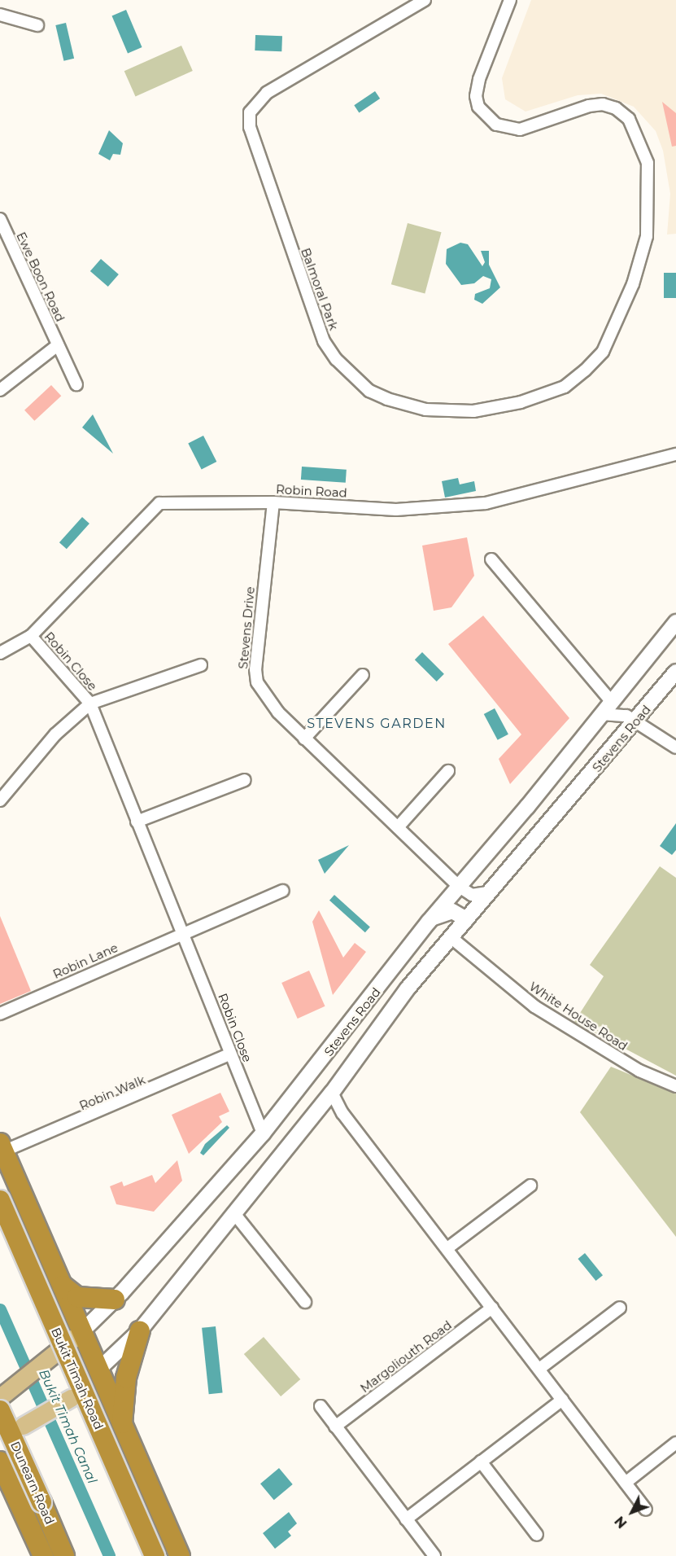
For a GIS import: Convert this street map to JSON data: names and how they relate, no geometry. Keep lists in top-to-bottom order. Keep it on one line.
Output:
{"streets":{"highway":["Bukit Timah Road","Dunearn Road"],"main road":["Stevens Road"],"street":["Ewe Boon Road","Balmoral Park","Robin Road","Stevens Drive","Robin Close","Robin Lane","White House Road","Robin Walk","Margoliouth Road"]},"crossings":[["Robin Road","Stevens Drive"],["Robin Road","Robin Close"],["Stevens Drive","Stevens Road"],["Robin Close","Stevens Road"],["Robin Close","Robin Lane"],["Robin Close","Robin Walk"],["Stevens Road","White House Road"]],"districts":["STEVENS GARDEN"],"water":["Bukit Timah Canal"],"north":"bottom left"}
